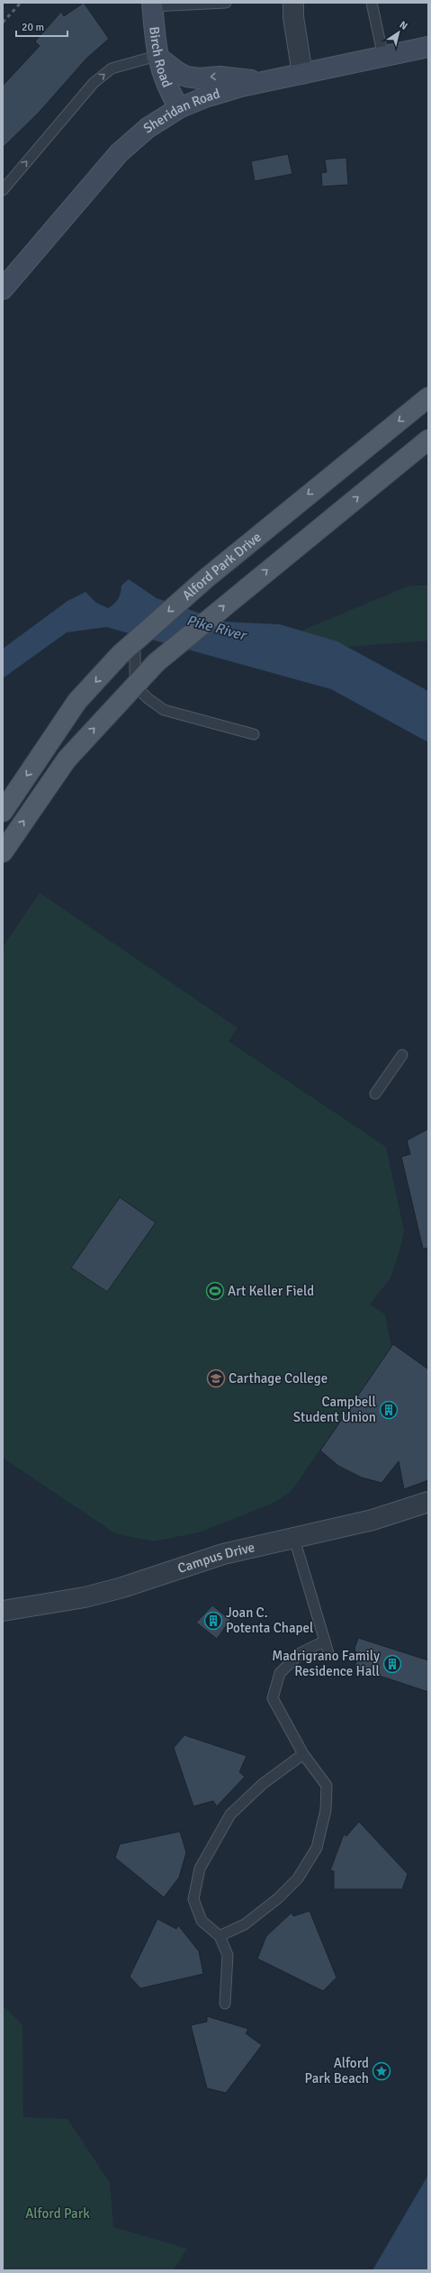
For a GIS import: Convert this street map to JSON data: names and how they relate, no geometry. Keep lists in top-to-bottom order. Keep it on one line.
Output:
{"streets":{"main road":["Alford Park Drive"],"street":["Birch Road","Sheridan Road","Campus Drive"]},"crossings":[["Birch Road","Sheridan Road"]],"water":["Pike River"],"parks":["Alford Park"],"places":{"sports":["Art Keller Field"],"school or university":["Carthage College"],"building":["Campbell Student Union","Joan C. Potenta Chapel","Madrigrano Family Residence Hall"],"place":["Alford Park Beach"]},"scale_bar":"20 m","north":"top right"}
